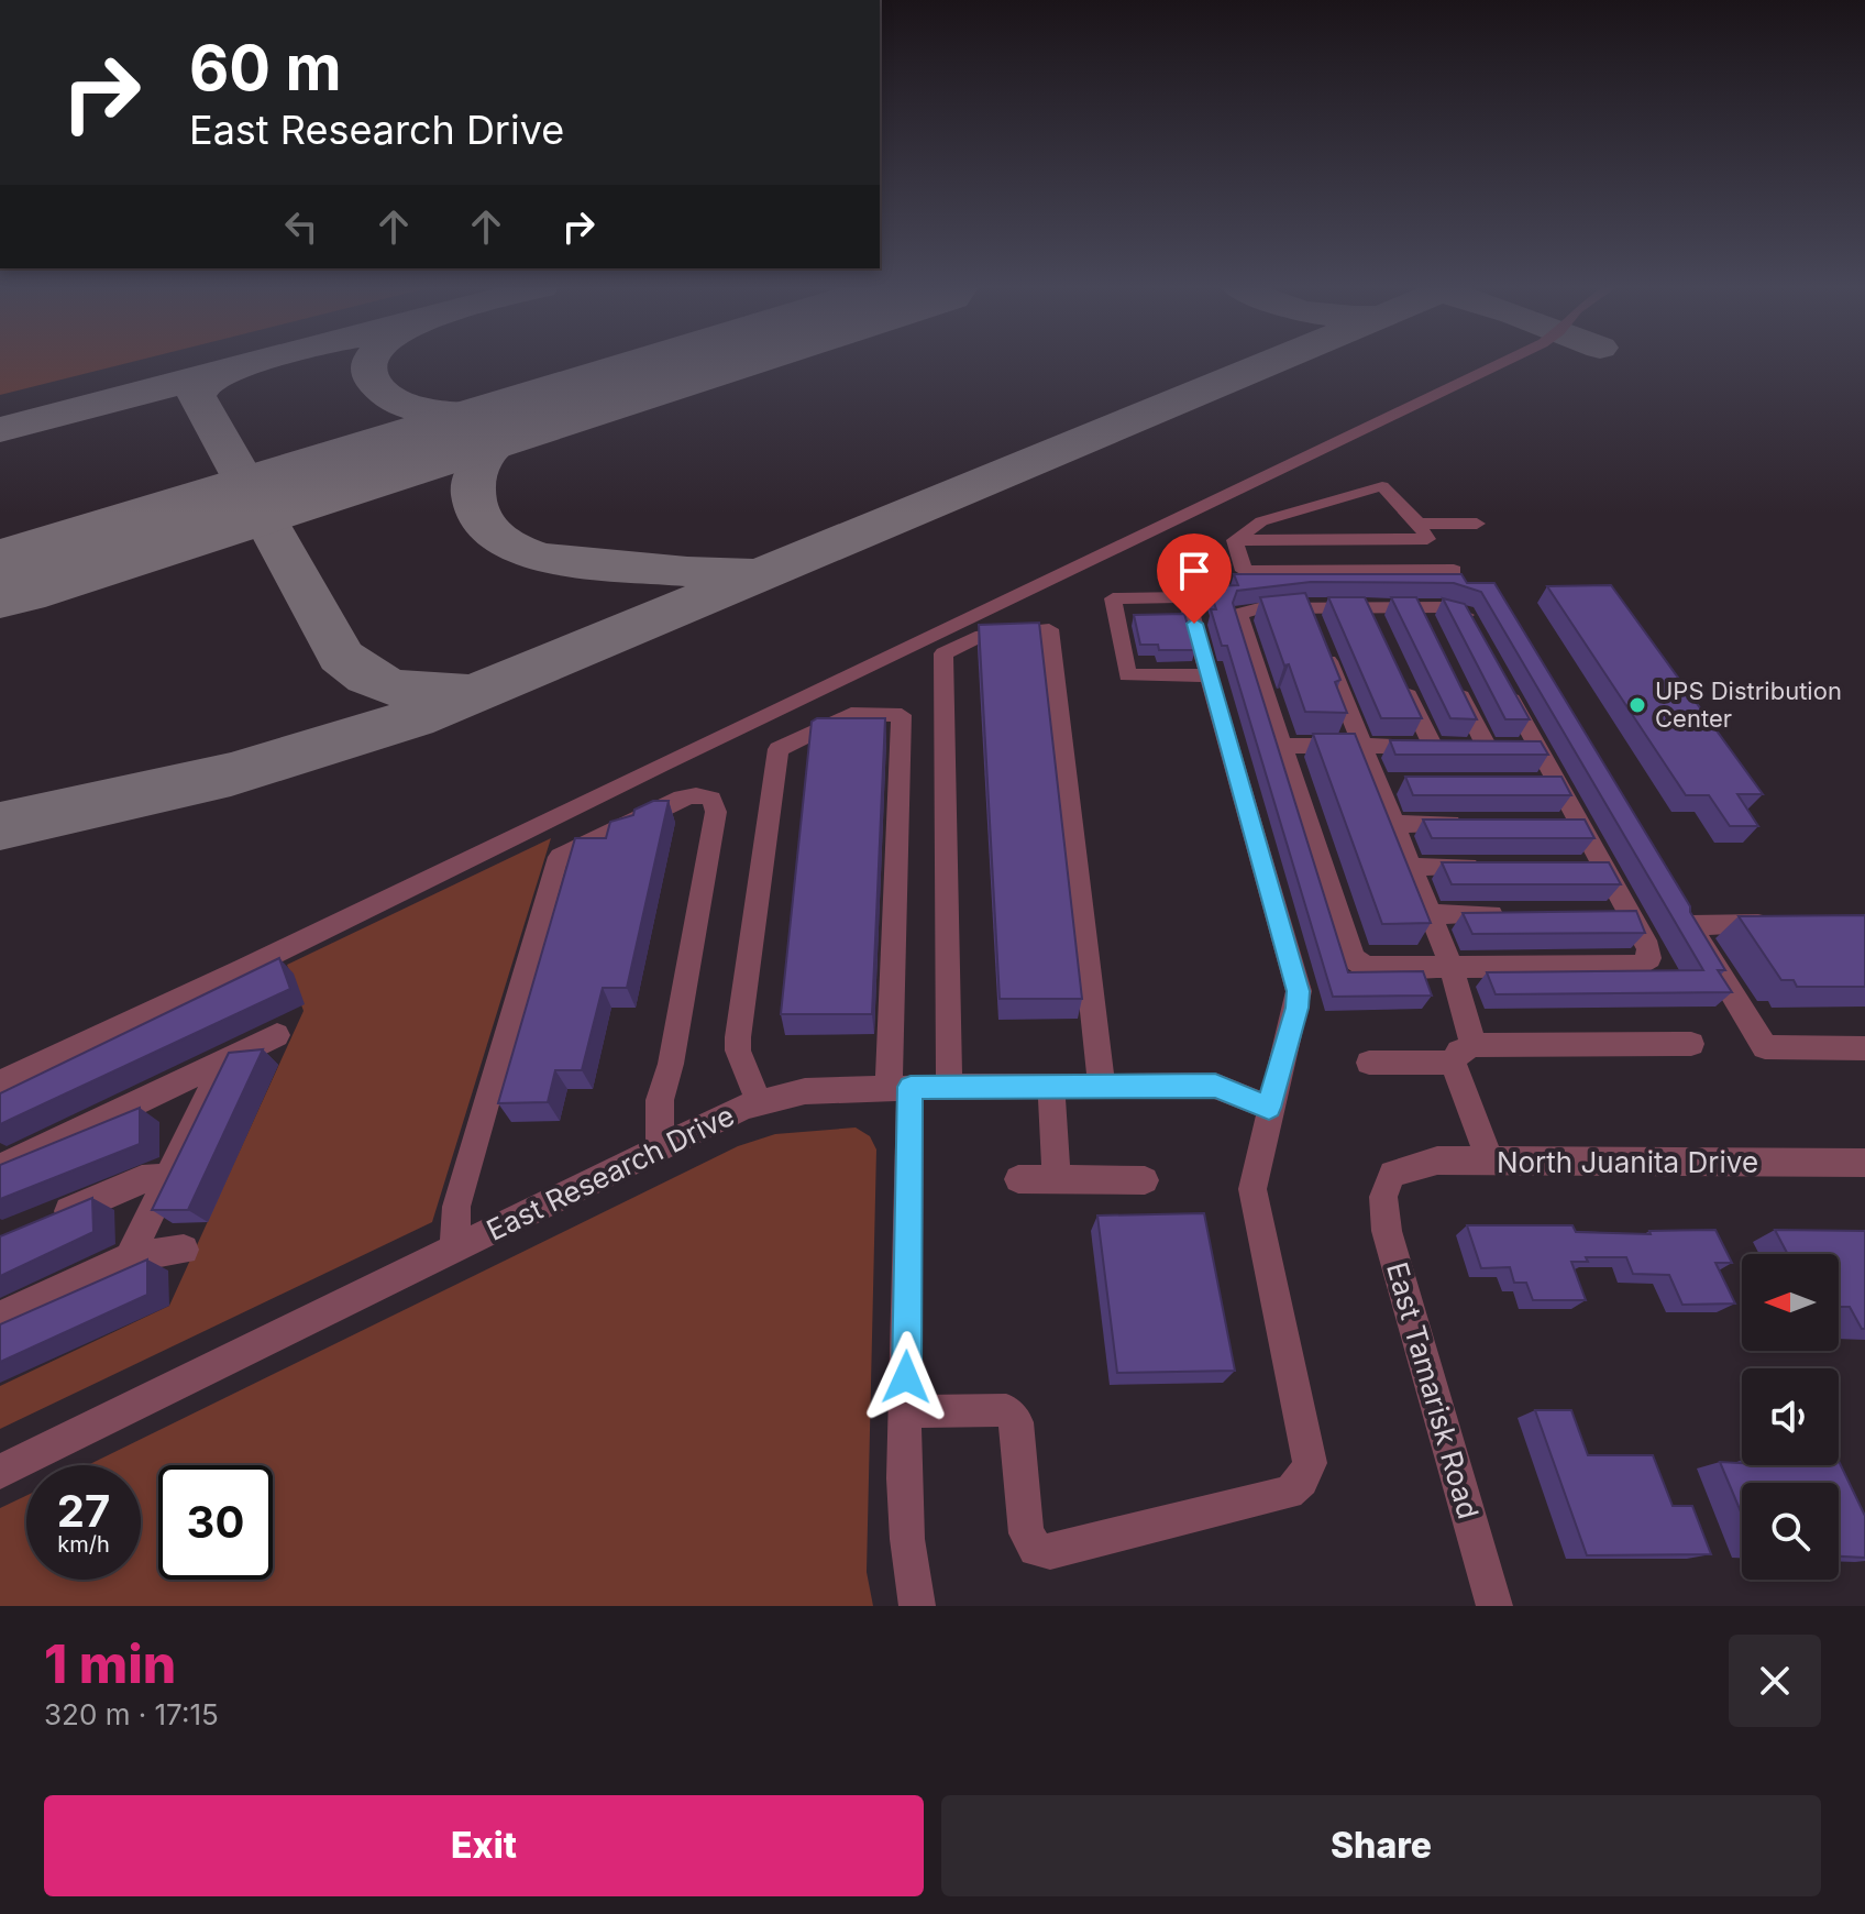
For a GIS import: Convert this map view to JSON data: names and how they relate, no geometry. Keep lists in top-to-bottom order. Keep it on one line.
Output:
{"streets":{"street":["North Juanita Drive","East Research Drive","East Tamarisk Road"]},"crossings":[["North Juanita Drive","East Tamarisk Road"]],"places":["UPS Distribution Center"],"north":"left","page":{"turn":["60 m","East Research Drive"],"speed":"27 km/h","limit":"30","heading":["1 min","320 m · 17:15"],"buttons":["Exit","Share"]}}
